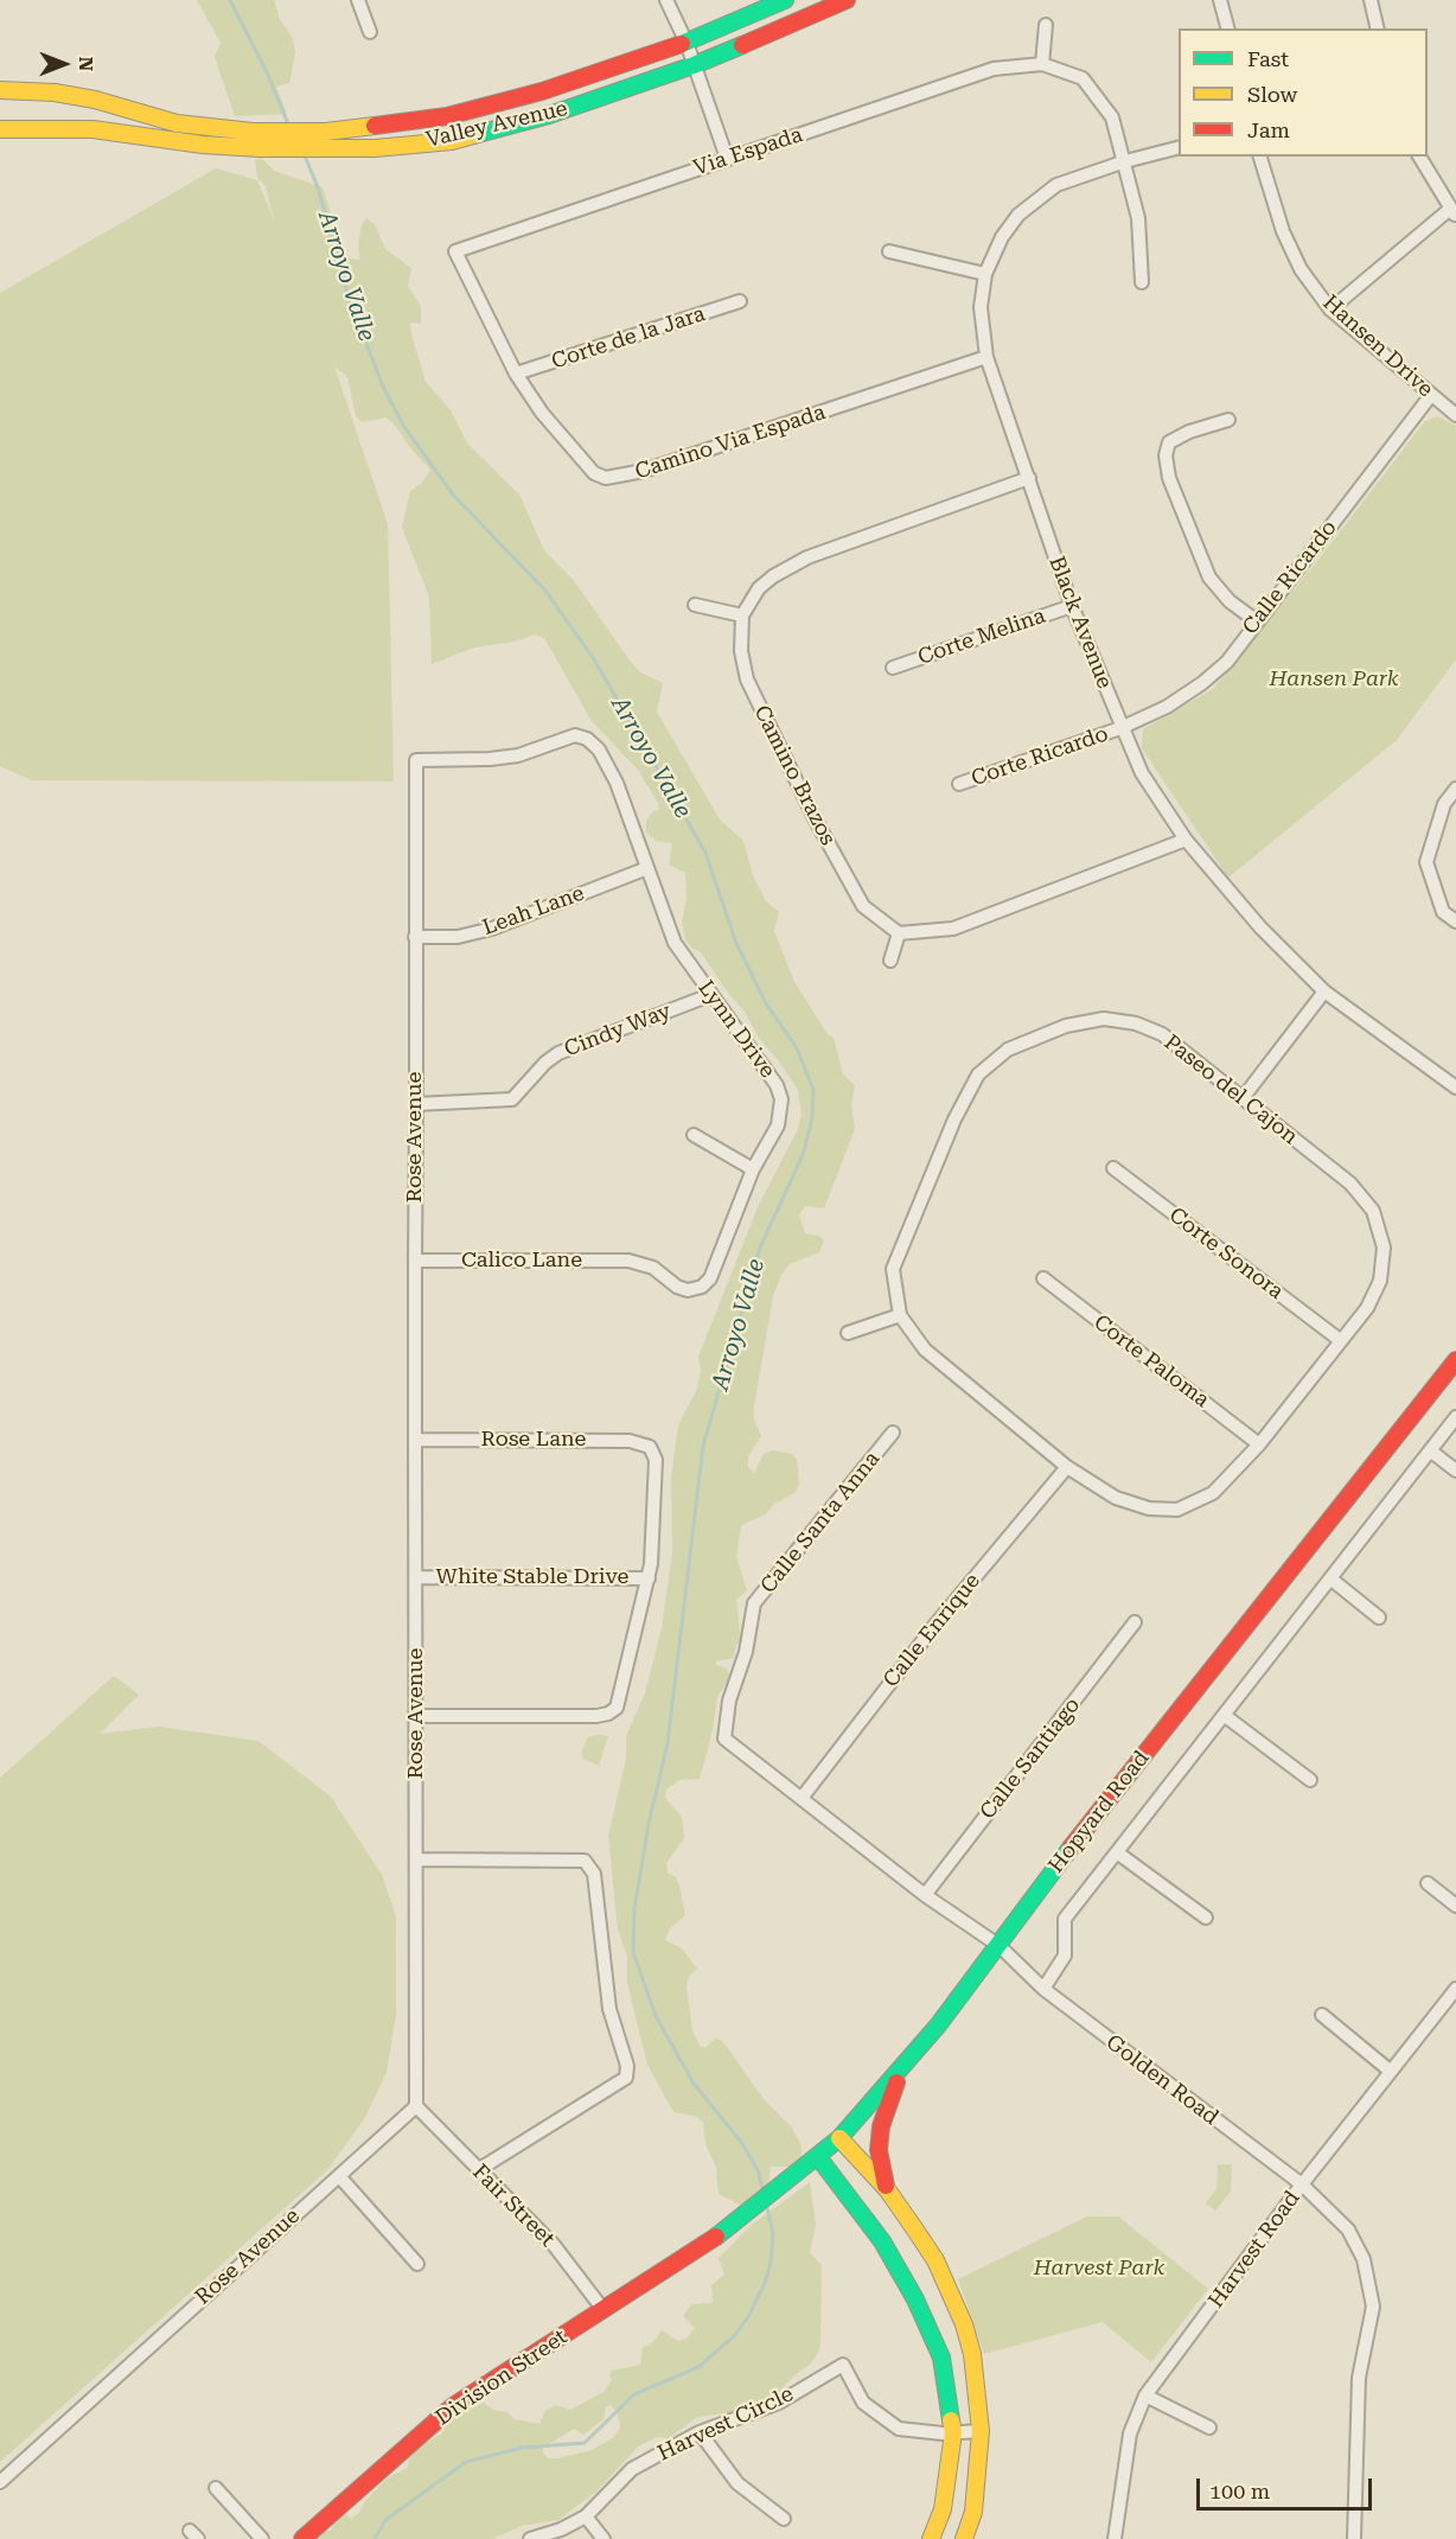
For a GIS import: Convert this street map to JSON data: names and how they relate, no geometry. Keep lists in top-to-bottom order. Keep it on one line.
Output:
{"streets":{"main road":["Valley Avenue","Hopyard Road","Division Street"],"street":["Via Espada","Corte de la Jara","Hansen Drive","Camino Via Espada","Calle Ricardo","Black Avenue","Corte Melina","Corte Ricardo","Camino Brazos","Leah Lane","Lynn Drive","Cindy Way","Paseo del Cajon","Rose Avenue","Corte Sonora","Calico Lane","Corte Paloma","Rose Lane","Calle Santa Anna","White Stable Drive","Calle Enrique","Calle Santiago","Golden Road","Fair Street","Harvest Road","Harvest Circle"]},"crossings":[["Via Espada","Corte de la Jara"],["Via Espada","Camino Via Espada"],["Via Espada","Black Avenue"],["Corte de la Jara","Camino Via Espada"],["Hansen Drive","Calle Ricardo"],["Camino Via Espada","Black Avenue"],["Calle Ricardo","Black Avenue"],["Calle Ricardo","Corte Ricardo"],["Black Avenue","Corte Melina"],["Black Avenue","Corte Ricardo"],["Leah Lane","Lynn Drive"],["Leah Lane","Rose Avenue"],["Lynn Drive","Cindy Way"],["Lynn Drive","Rose Avenue"],["Lynn Drive","Calico Lane"],["Cindy Way","Rose Avenue"],["Paseo del Cajon","Corte Sonora"],["Paseo del Cajon","Corte Paloma"],["Paseo del Cajon","Calle Enrique"],["Rose Avenue","Calico Lane"],["Rose Avenue","Rose Lane"],["Rose Avenue","White Stable Drive"],["Rose Avenue","Fair Street"],["Rose Lane","White Stable Drive"],["Calle Santa Anna","Golden Road"],["Calle Enrique","Golden Road"],["Calle Santiago","Golden Road"],["Hopyard Road","Golden Road"],["Hopyard Road","Division Street"],["Golden Road","Harvest Road"],["Fair Street","Division Street"]],"water":["Arroyo Valle"],"parks":["Hansen Park","Harvest Park"],"legend":["Fast","Slow","Jam"],"scale_bar":"100 m","north":"right"}
